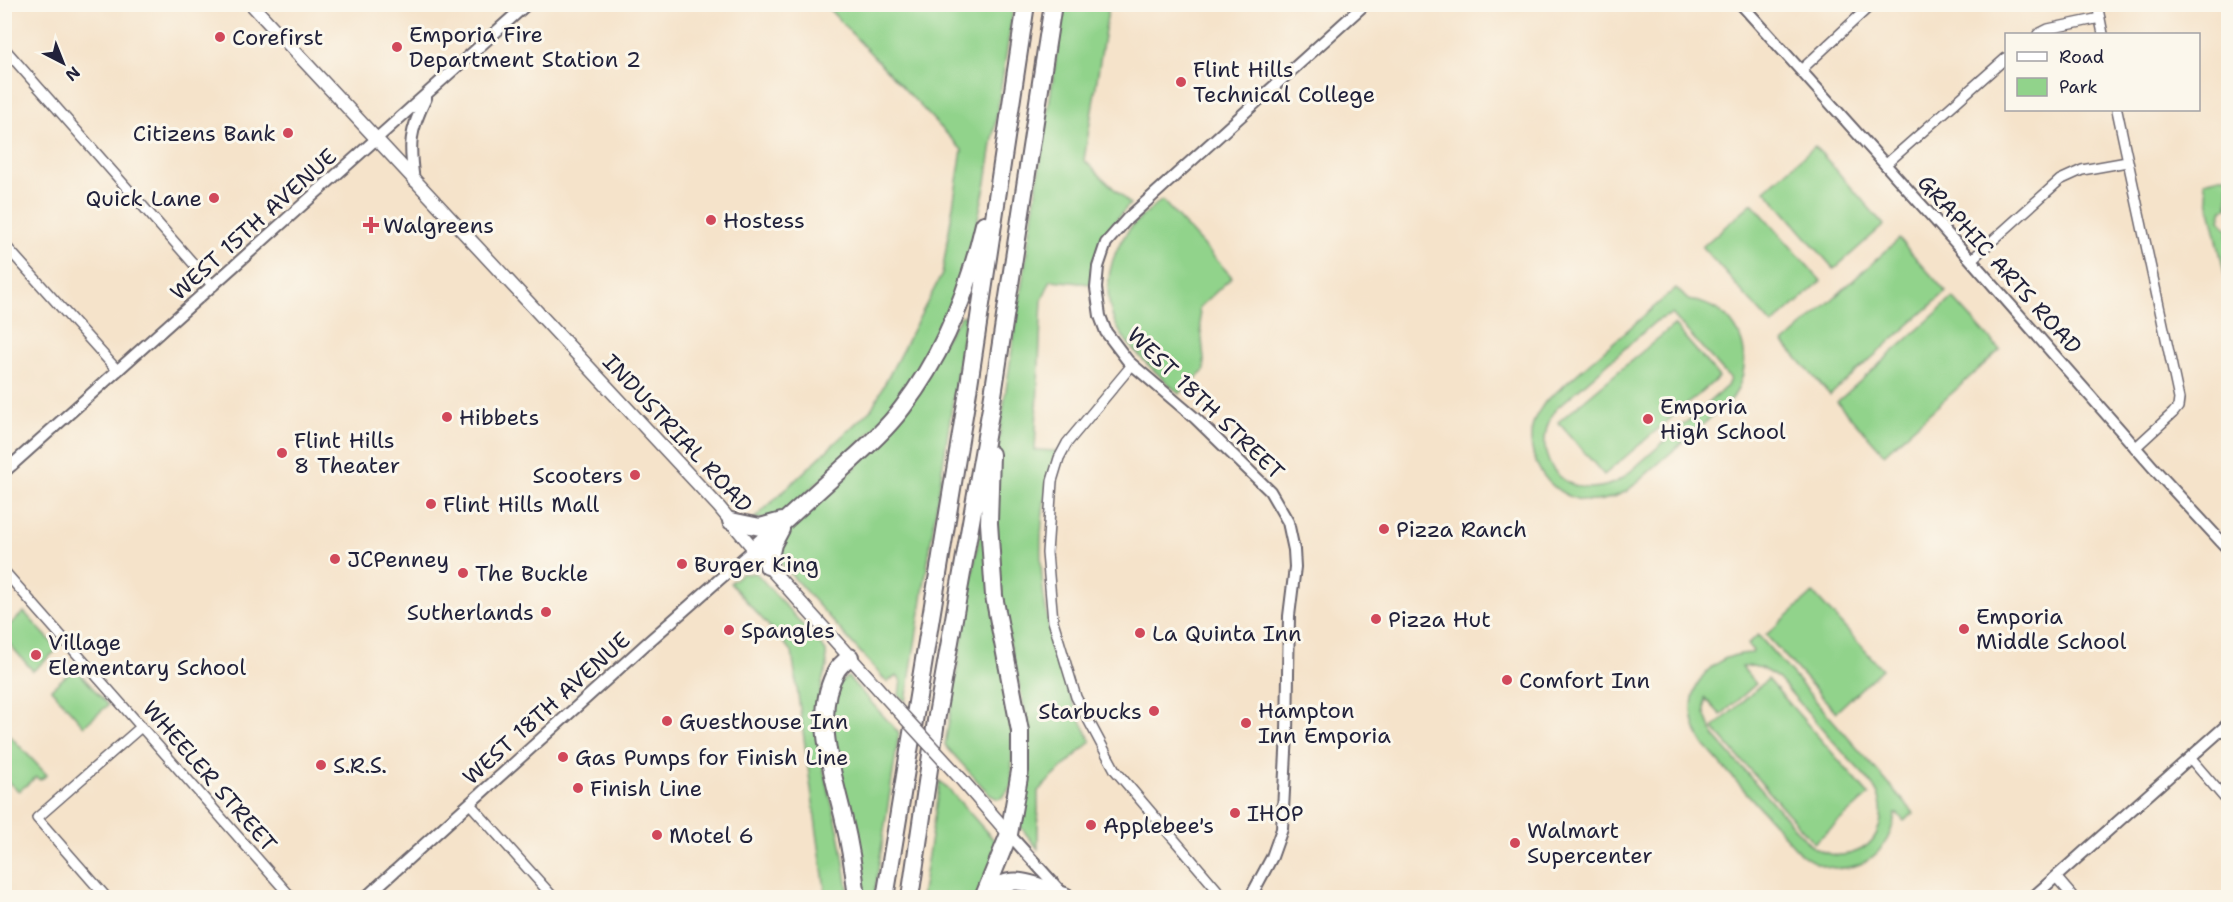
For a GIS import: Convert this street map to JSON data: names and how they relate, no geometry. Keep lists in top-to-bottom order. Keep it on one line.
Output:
{"streets":{"main road":["INDUSTRIAL ROAD"],"street":["WEST 15TH AVENUE","GRAPHIC ARTS ROAD","WEST 18TH STREET","WEST 18TH AVENUE","WHEELER STREET"]},"crossings":[["WEST 15TH AVENUE","INDUSTRIAL ROAD"],["INDUSTRIAL ROAD","WEST 18TH AVENUE"]],"places":{"other":["Corefirst","Emporia Fire Department Station 2","Flint Hills Technical College","Citizens Bank","Quick Lane","Hostess","Hibbets","Emporia High School","Flint Hills 8 Theater","Scooters","Flint Hills Mall","Pizza Ranch","JCPenney","Burger King","The Buckle","Sutherlands","Pizza Hut","Emporia Middle School","Spangles","La Quinta Inn","Village Elementary School","Comfort Inn","Starbucks","Guesthouse Inn","Hampton Inn Emporia","Gas Pumps for Finish Line","S.R.S.","Finish Line","IHOP","Applebee's","Motel 6","Walmart Supercenter"],"health":["Walgreens"]},"legend":["Road","Park"],"north":"bottom right"}
